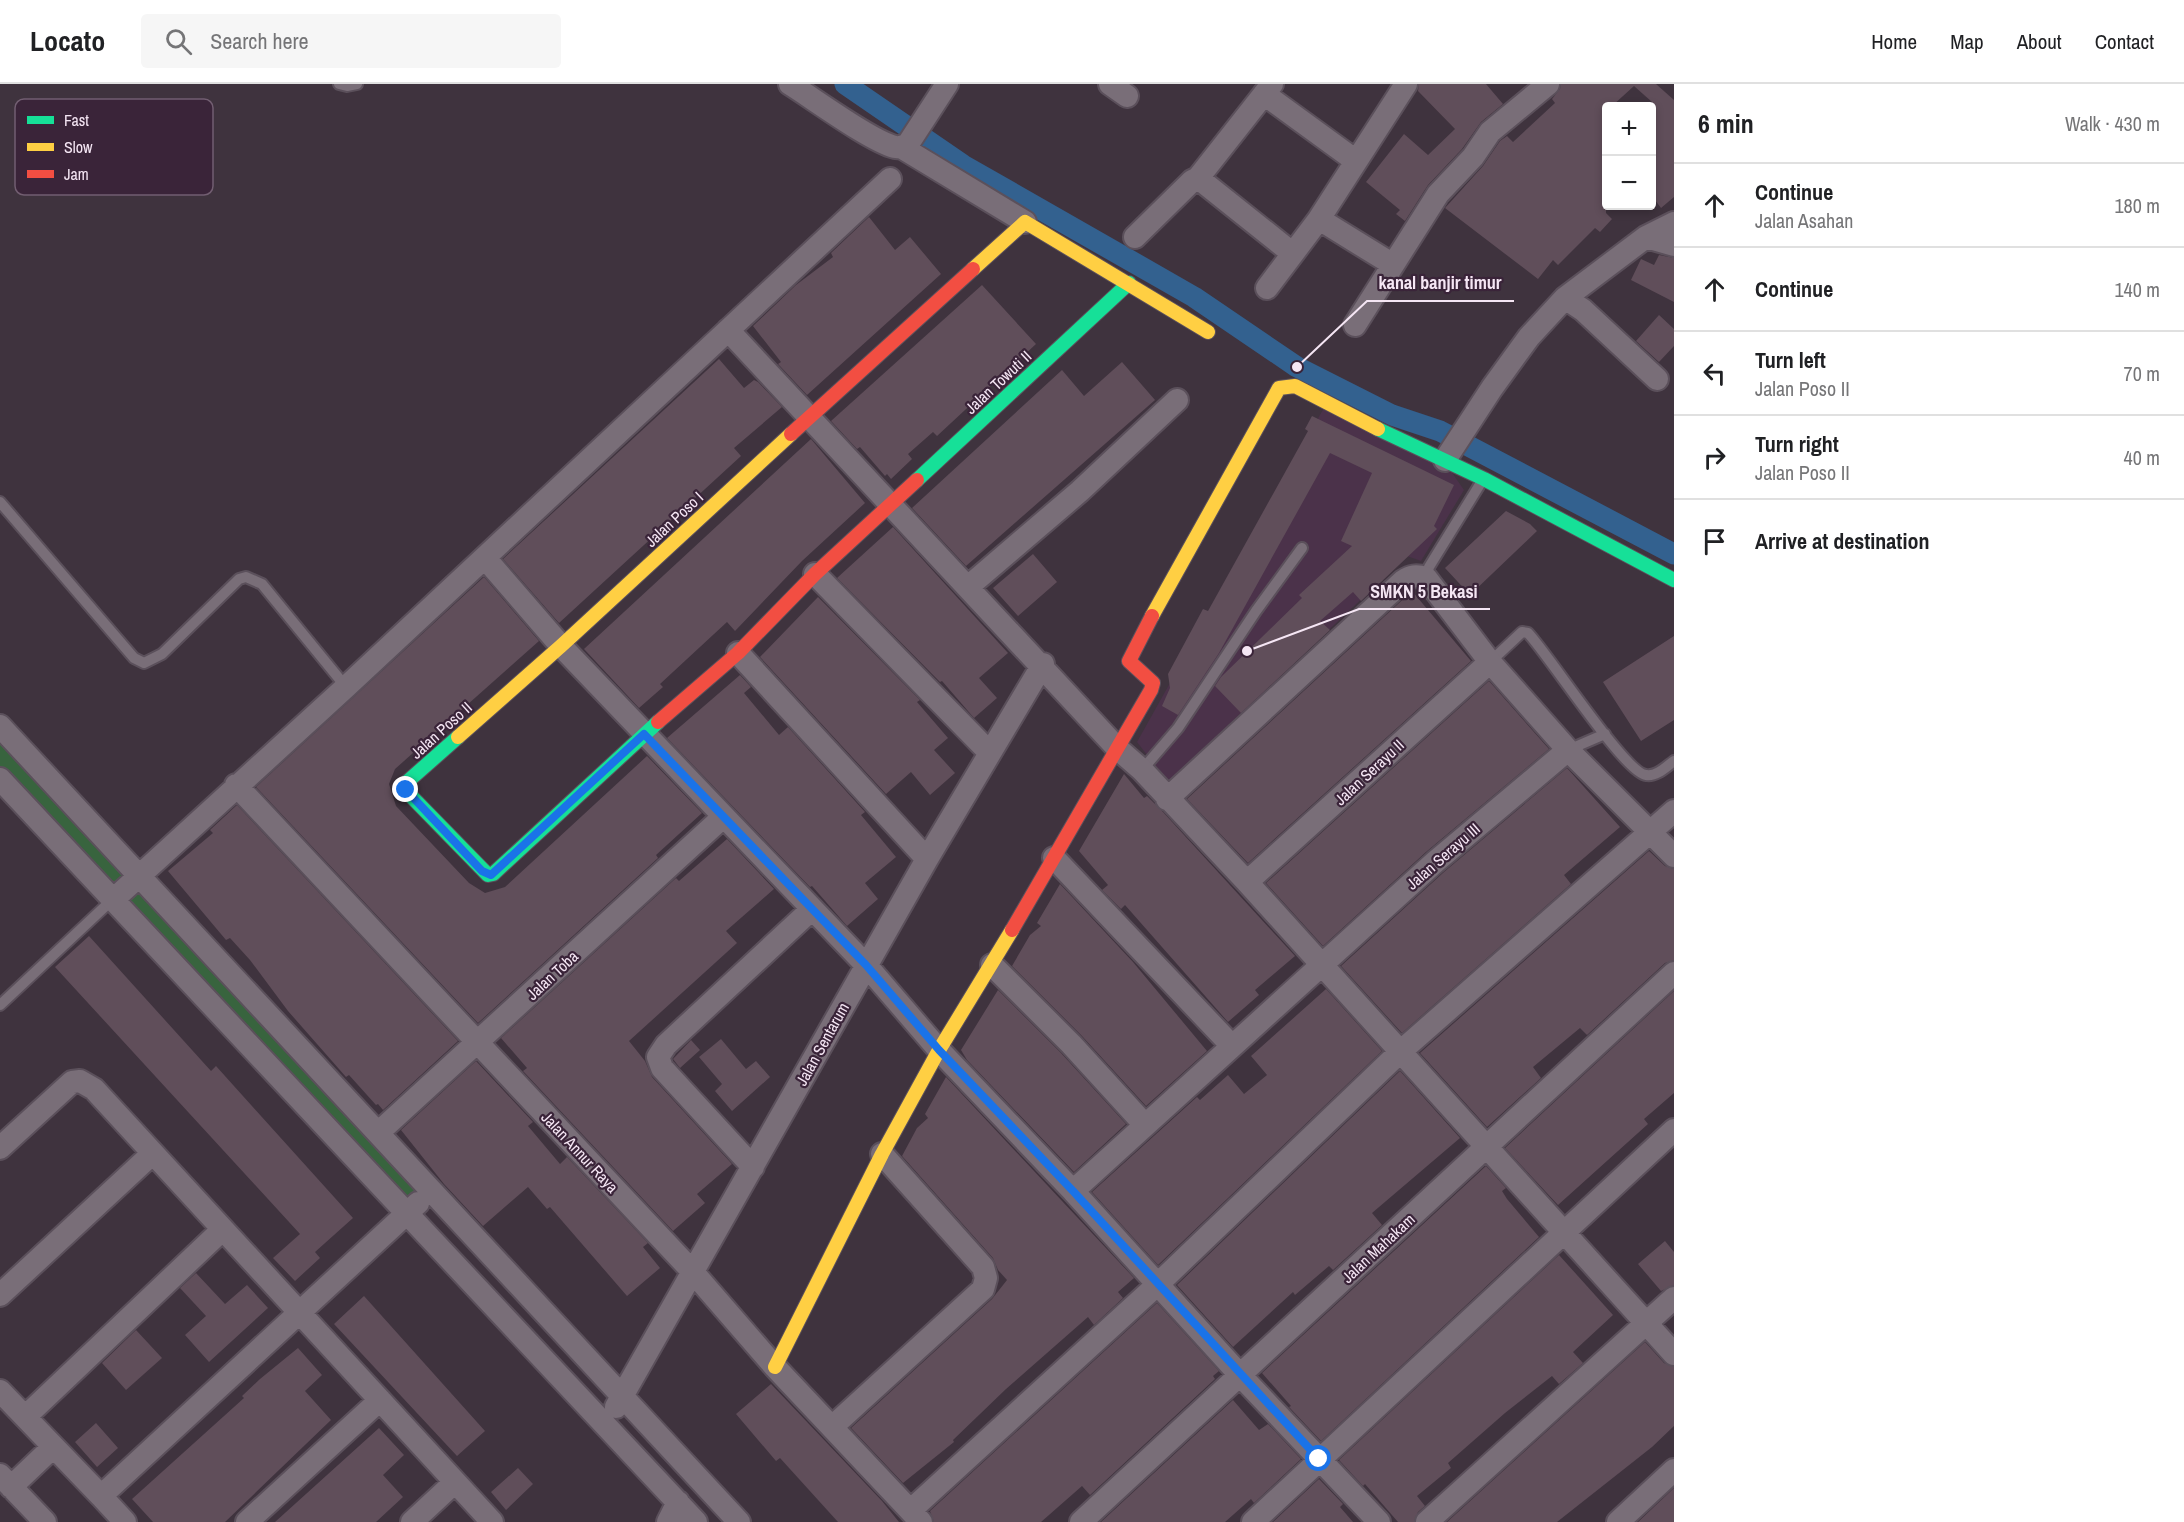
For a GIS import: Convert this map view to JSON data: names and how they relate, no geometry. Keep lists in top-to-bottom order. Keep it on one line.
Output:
{"streets":{"street":["Jalan Towuti II","Jalan Poso I","Jalan Poso II","Jalan Serayu II","Jalan Serayu III","Jalan Toba","Jalan Sentarum","Jalan Annur Raya","Jalan Mahakam"]},"crossings":[["Jalan Towuti II","Jalan Poso II"],["Jalan Poso I","Jalan Poso II"],["Jalan Toba","Jalan Annur Raya"],["Jalan Sentarum","Jalan Annur Raya"]],"places":["kanal banjir timur","SMKN 5 Bekasi"],"legend":["Fast","Slow","Jam"],"page":{"header":"Locato","search":"Search here","nav":["Home","Map","About","Contact"],"heading":["6 min","Walk · 430 m"],"map_buttons":["+","−"],"list":[["Continue","Jalan Asahan","180 m"],["Continue","140 m"],["Turn left","Jalan Poso II","70 m"],["Turn right","Jalan Poso II","40 m"],"Arrive at destination"]}}
